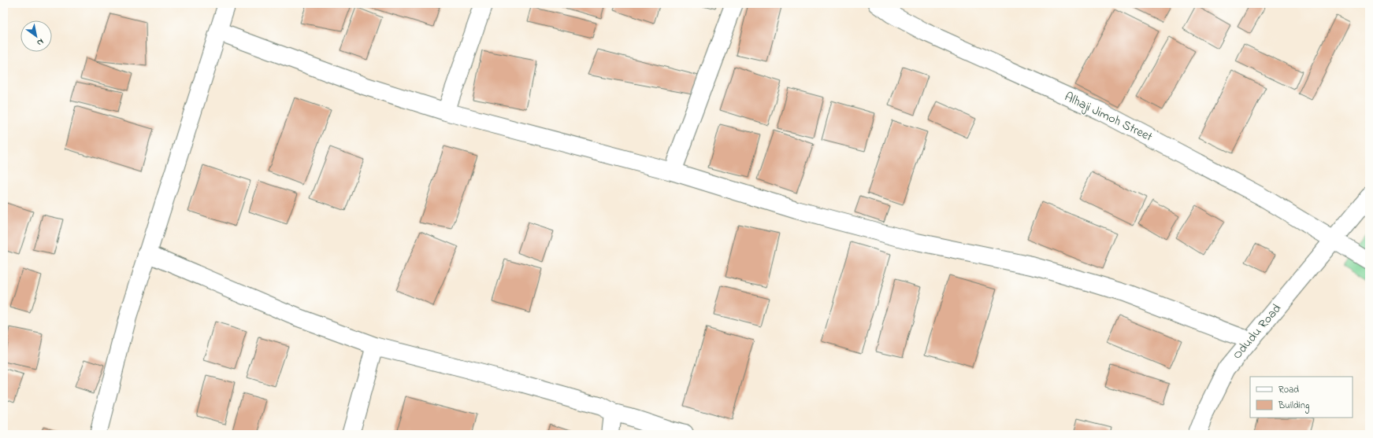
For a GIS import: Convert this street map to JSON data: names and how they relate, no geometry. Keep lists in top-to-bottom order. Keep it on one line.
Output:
{"streets":{"street":["Alhaji Jimoh Street","Odudu Road"]},"crossings":[["Alhaji Jimoh Street","Odudu Road"]],"legend":["Road","Building"],"north":"bottom right"}
